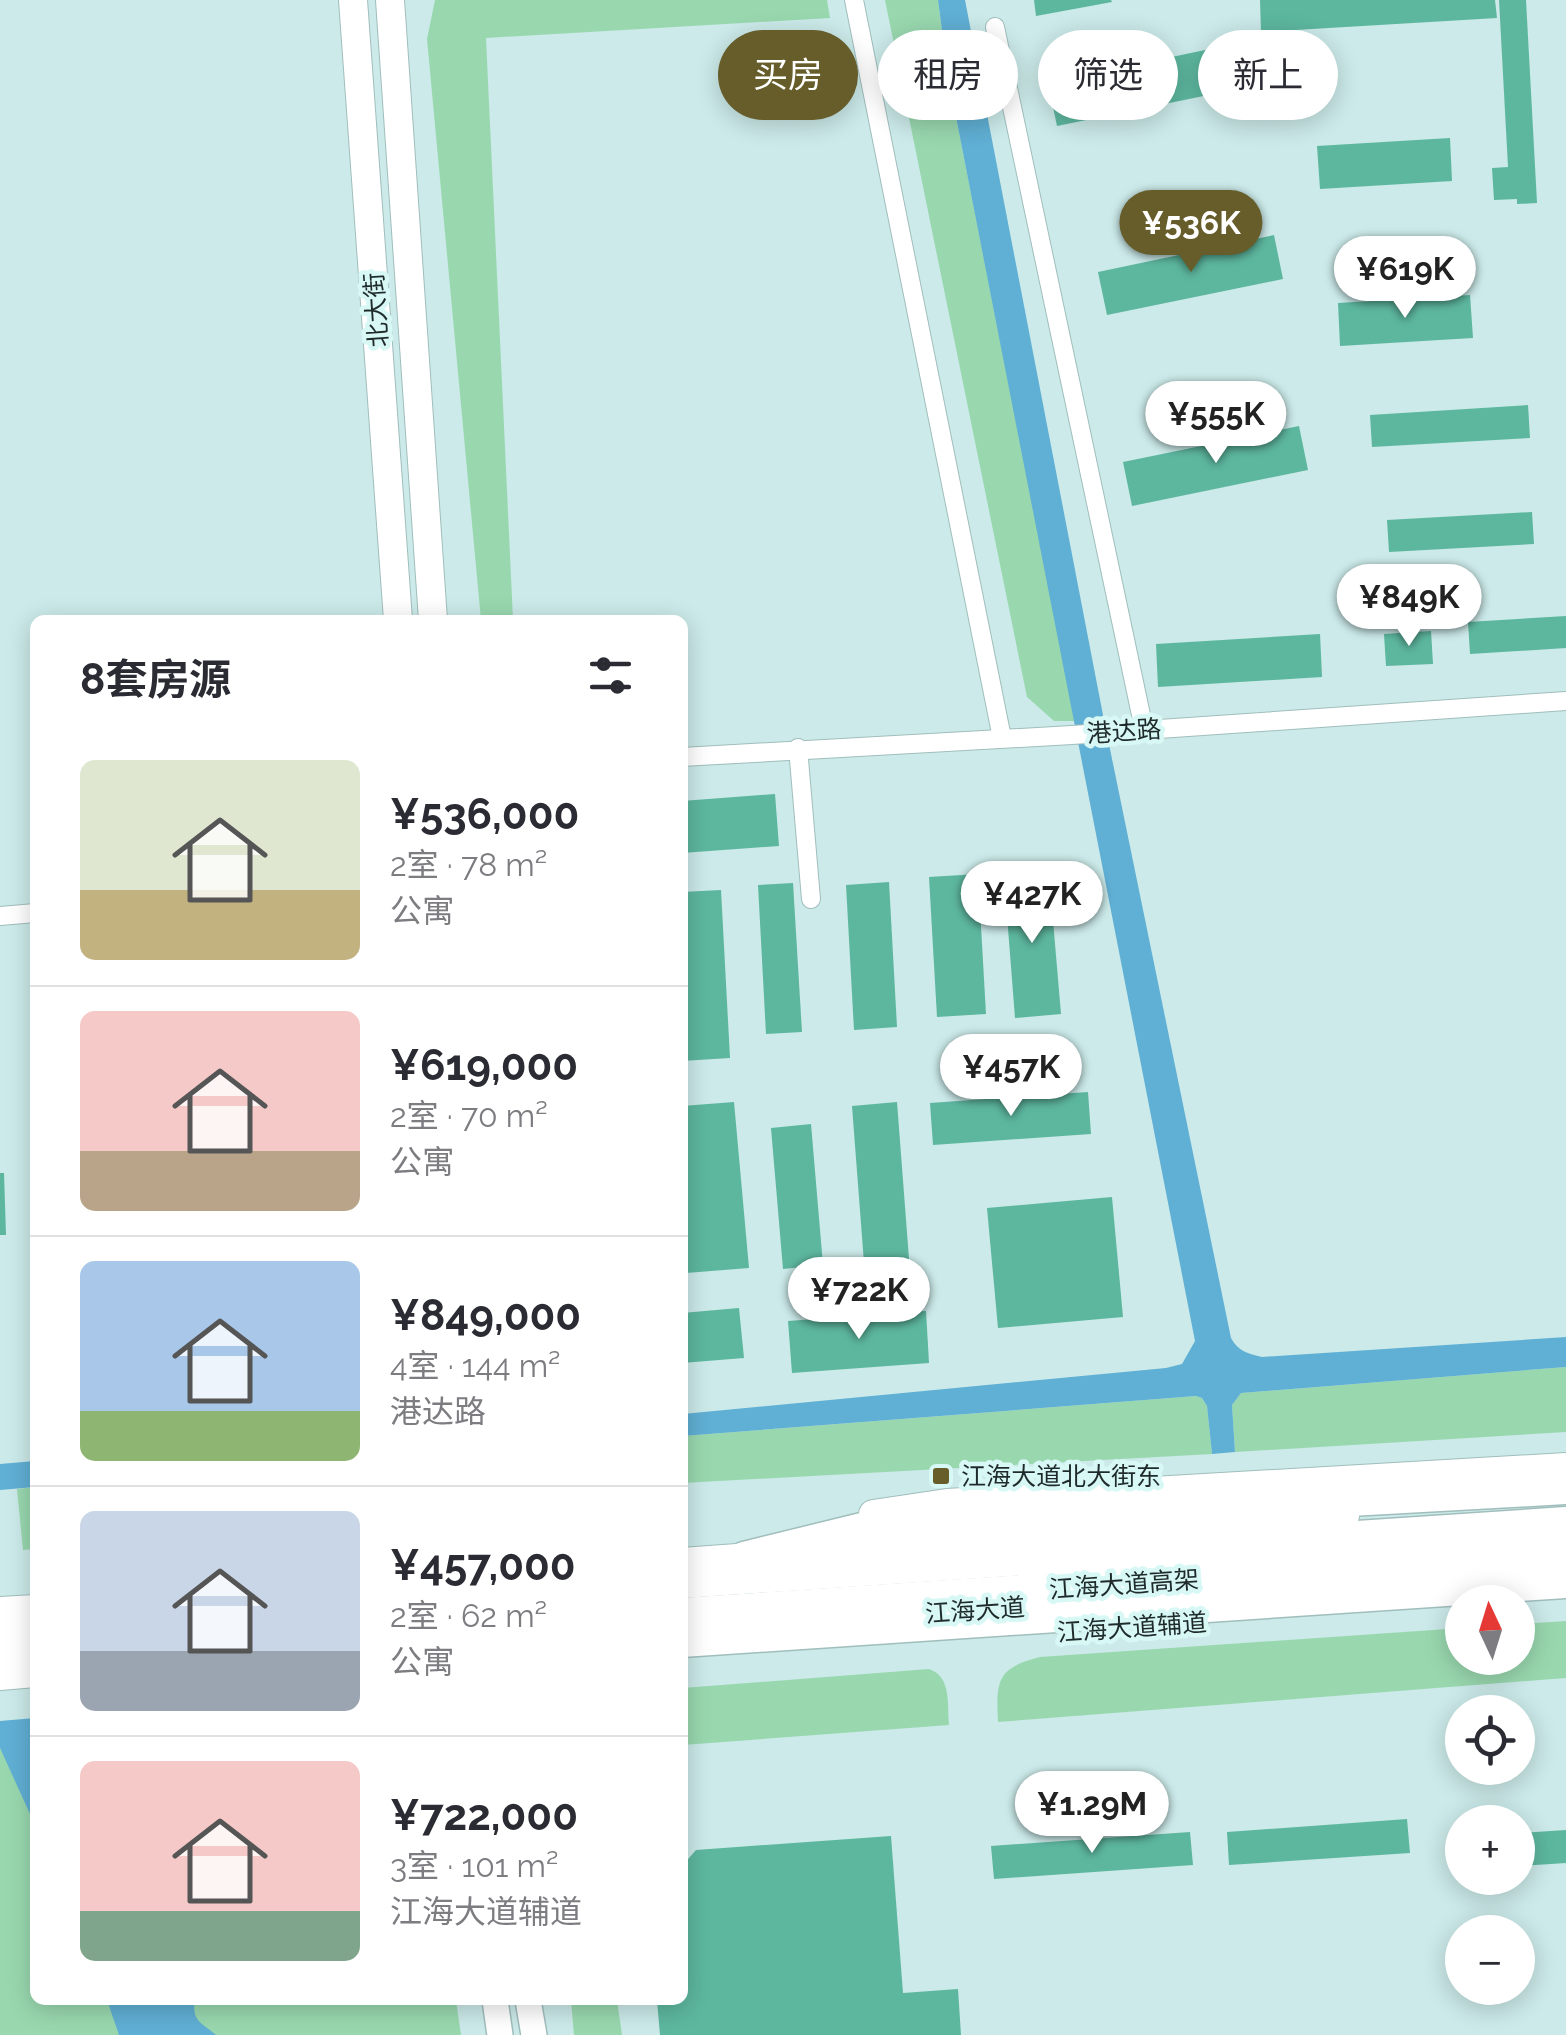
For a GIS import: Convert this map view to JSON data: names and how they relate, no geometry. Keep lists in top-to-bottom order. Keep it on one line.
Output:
{"streets":{"highway":["江海大道高架"],"main road":["北大街","江海大道","江海大道辅道"],"street":["港达路"]},"places":{"transit":["江海大道北大街东"]},"north":"top","page":{"chip":["买房","租房","筛选","新上"],"price":["¥536K","¥619K","¥555K","¥849K","¥427K","¥457K","¥722K","¥1.29M"],"heading":"8套房源","list":[{"name":"¥536,000","note":"2室 · 78 m² · 公寓"},{"name":"¥619,000","note":"2室 · 70 m² · 公寓"},{"name":"¥849,000","note":"4室 · 144 m² · 港达路"},{"name":"¥457,000","note":"2室 · 62 m² · 公寓"},{"name":"¥722,000","note":"3室 · 101 m² · 江海大道辅道"}],"map_buttons":["+","−"]}}
